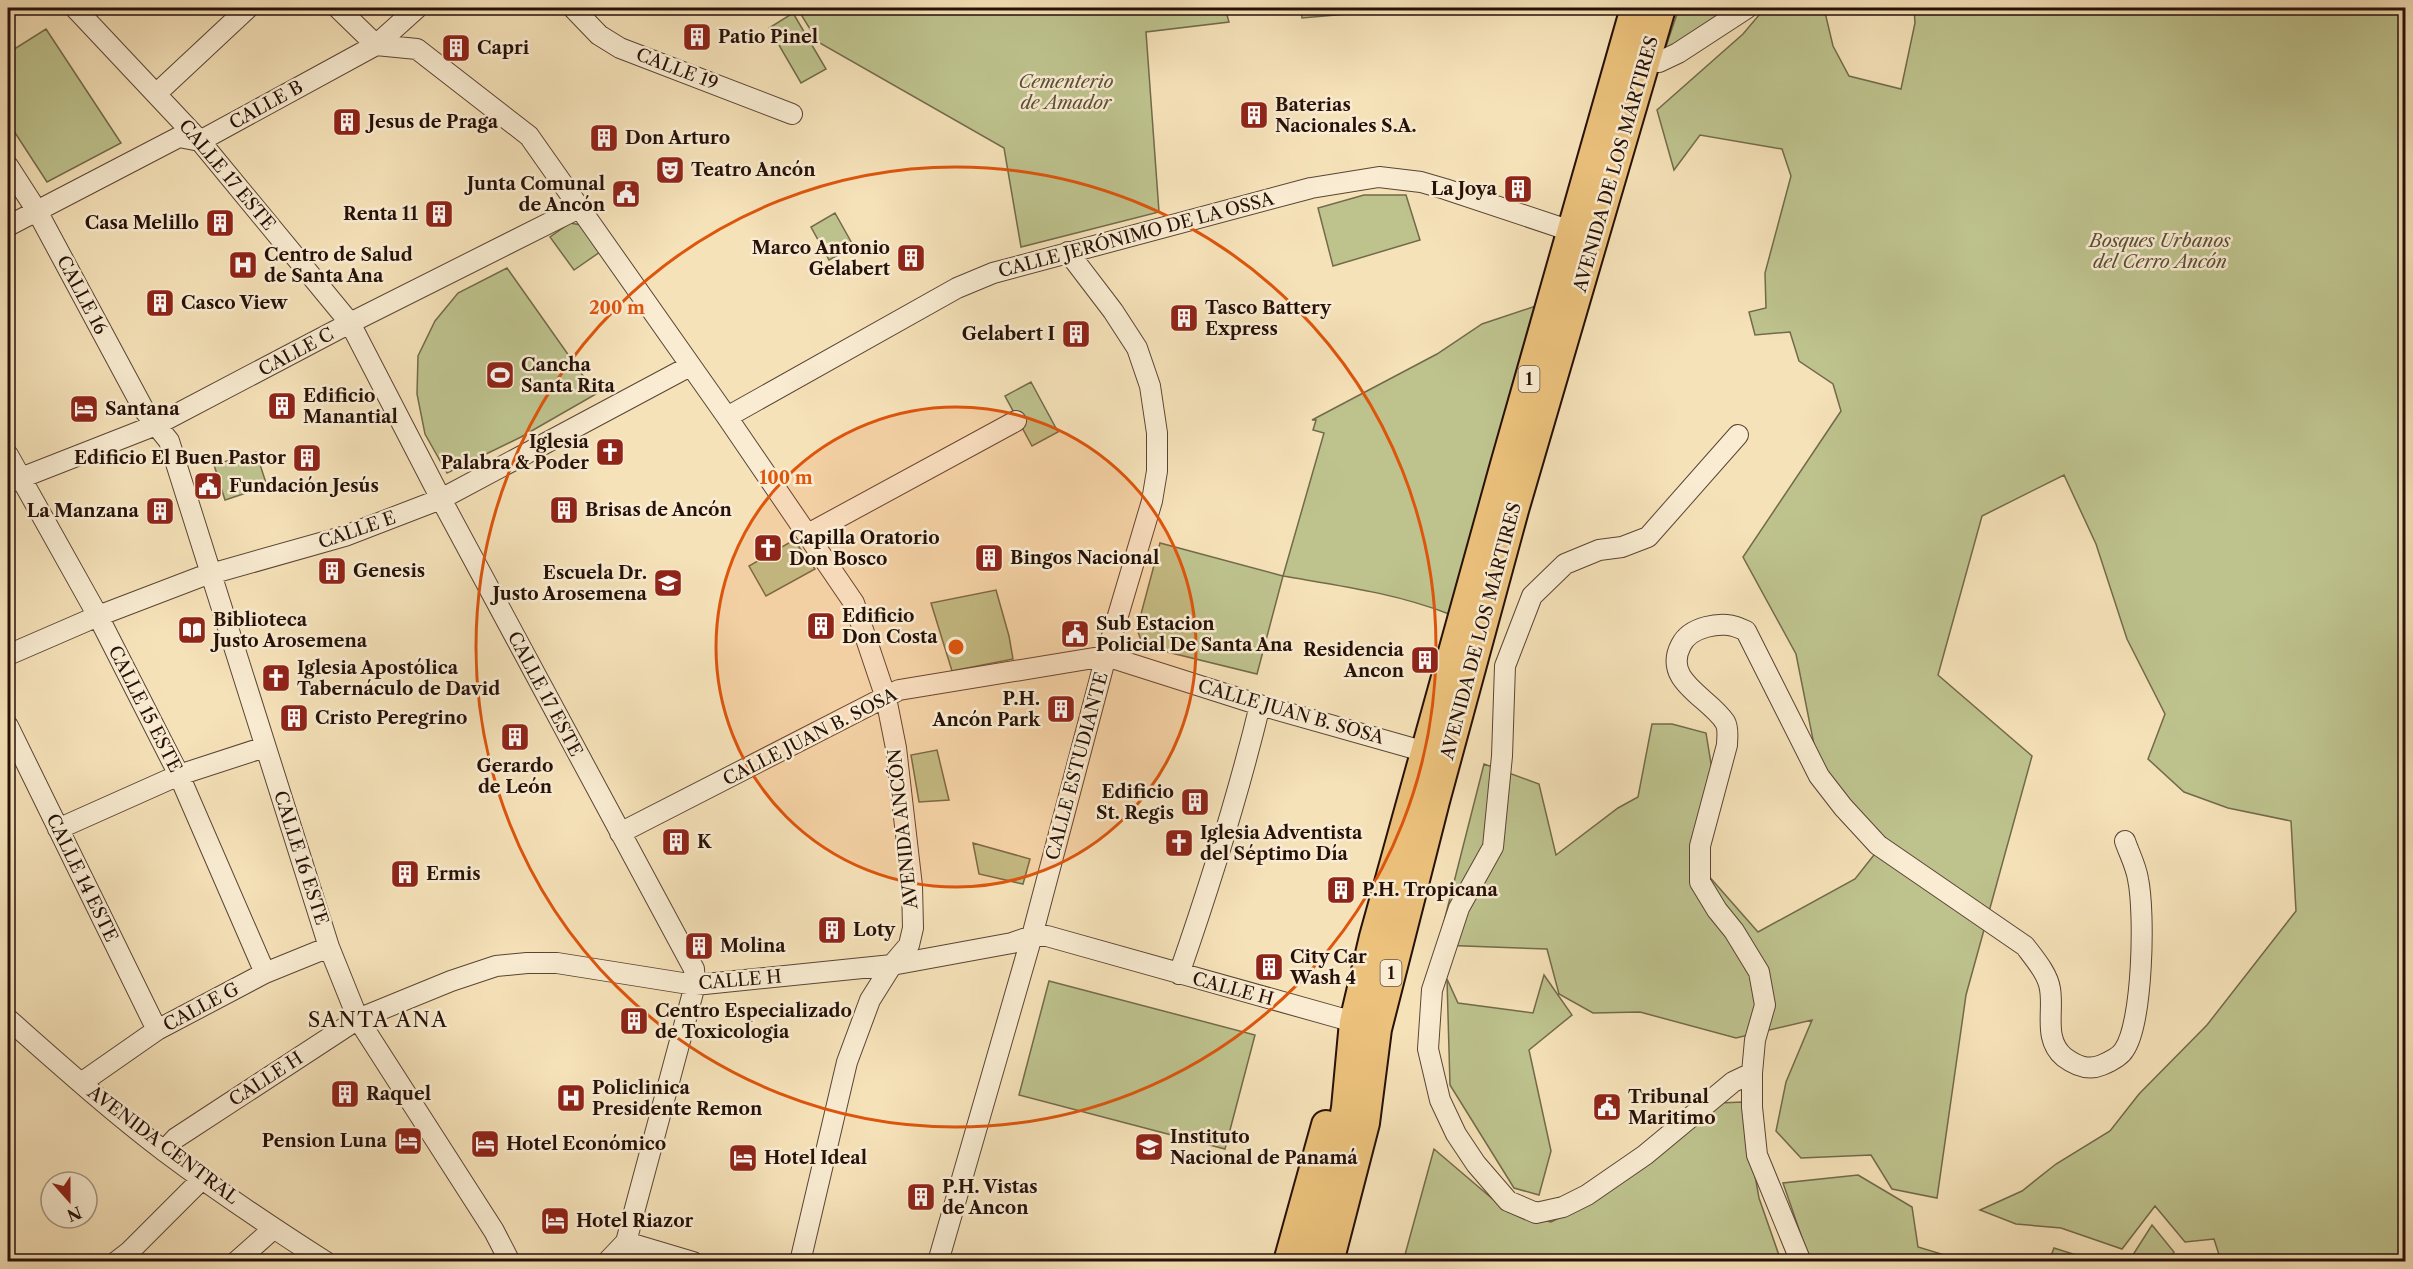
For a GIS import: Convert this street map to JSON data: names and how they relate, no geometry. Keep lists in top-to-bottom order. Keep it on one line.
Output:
{"streets":{"highway":["AVENIDA DE LOS MÁRTIRES","1"],"street":["CALLE 19","CALLE B","CALLE 17 ESTE","CALLE JERÓNIMO DE LA OSSA","CALLE 16","CALLE C","CALLE E","CALLE 15 ESTE","CALLE JUAN B. SOSA","CALLE ESTUDIANTE","AVENIDA ANCÓN","CALLE 16 ESTE","CALLE 14 ESTE","CALLE H","CALLE G","AVENIDA CENTRAL"]},"crossings":[["CALLE B","CALLE 17 ESTE"],["CALLE B","CALLE 16"],["CALLE B","AVENIDA ANCÓN"],["AVENIDA DE LOS MÁRTIRES","CALLE JERÓNIMO DE LA OSSA"],["AVENIDA DE LOS MÁRTIRES","CALLE JUAN B. SOSA"],["AVENIDA DE LOS MÁRTIRES","CALLE H"],["CALLE 17 ESTE","CALLE C"],["CALLE 17 ESTE","CALLE E"],["CALLE 17 ESTE","CALLE JUAN B. SOSA"],["CALLE 17 ESTE","CALLE H"],["CALLE JERÓNIMO DE LA OSSA","CALLE ESTUDIANTE"],["CALLE JERÓNIMO DE LA OSSA","AVENIDA ANCÓN"],["CALLE 16","CALLE C"],["CALLE 16","CALLE 16 ESTE"],["CALLE C","CALLE 15 ESTE"],["CALLE C","AVENIDA ANCÓN"],["CALLE C","CALLE 16 ESTE"],["CALLE E","CALLE 15 ESTE"],["CALLE E","AVENIDA ANCÓN"],["CALLE E","CALLE 16 ESTE"],["CALLE 15 ESTE","CALLE G"],["CALLE JUAN B. SOSA","CALLE ESTUDIANTE"],["CALLE JUAN B. SOSA","AVENIDA ANCÓN"],["CALLE ESTUDIANTE","CALLE H"],["AVENIDA ANCÓN","CALLE H"],["CALLE 16 ESTE","CALLE H"],["CALLE 16 ESTE","CALLE G"],["CALLE 14 ESTE","CALLE G"],["CALLE H","AVENIDA CENTRAL"],["CALLE G","AVENIDA CENTRAL"]],"districts":["SANTA ANA"],"parks":["Cementerio de Amador","Bosques Urbanos del Cerro Ancón"],"places":{"building":["Patio Pinel","Capri","Baterias Nacionales S.A.","Jesus de Praga","Don Arturo","La Joya","Renta 11","Casa Melillo","Marco Antonio Gelabert","Casco View","Tasco Battery Express","Gelabert I","Edificio Manantial","Edificio El Buen Pastor","Brisas de Ancón","La Manzana","Bingos Nacional","Genesis","Edificio Don Costa","Residencia Ancon","P.H. Ancón Park","Cristo Peregrino","Gerardo de León","Edificio St. Regis","K","Ermis","P.H. Tropicana","Loty","Molina","City Car Wash 4","Centro Especializado de Toxicologia","Raquel","P.H. Vistas de Ancon"],"theatre":["Teatro Ancón"],"public building":["Junta Comunal de Ancón","Fundación Jesús","Sub Estacion Policial De Santa Ana","Tribunal Maritimo"],"hospital":["Centro de Salud de Santa Ana","Policlinica Presidente Remon"],"sports":["Cancha Santa Rita"],"hotel":["Santana","Pension Luna","Hotel Económico","Hotel Ideal","Hotel Riazor"],"church":["Iglesia Palabra & Poder","Capilla Oratorio Don Bosco","Iglesia Apostólica Tabernáculo de David","Iglesia Adventista del Séptimo Día"],"school or university":["Escuela Dr. Justo Arosemena","Instituto Nacional de Panamá"],"library":["Biblioteca Justo Arosemena"]},"north":"bottom","rings":["200 m","100 m"]}
